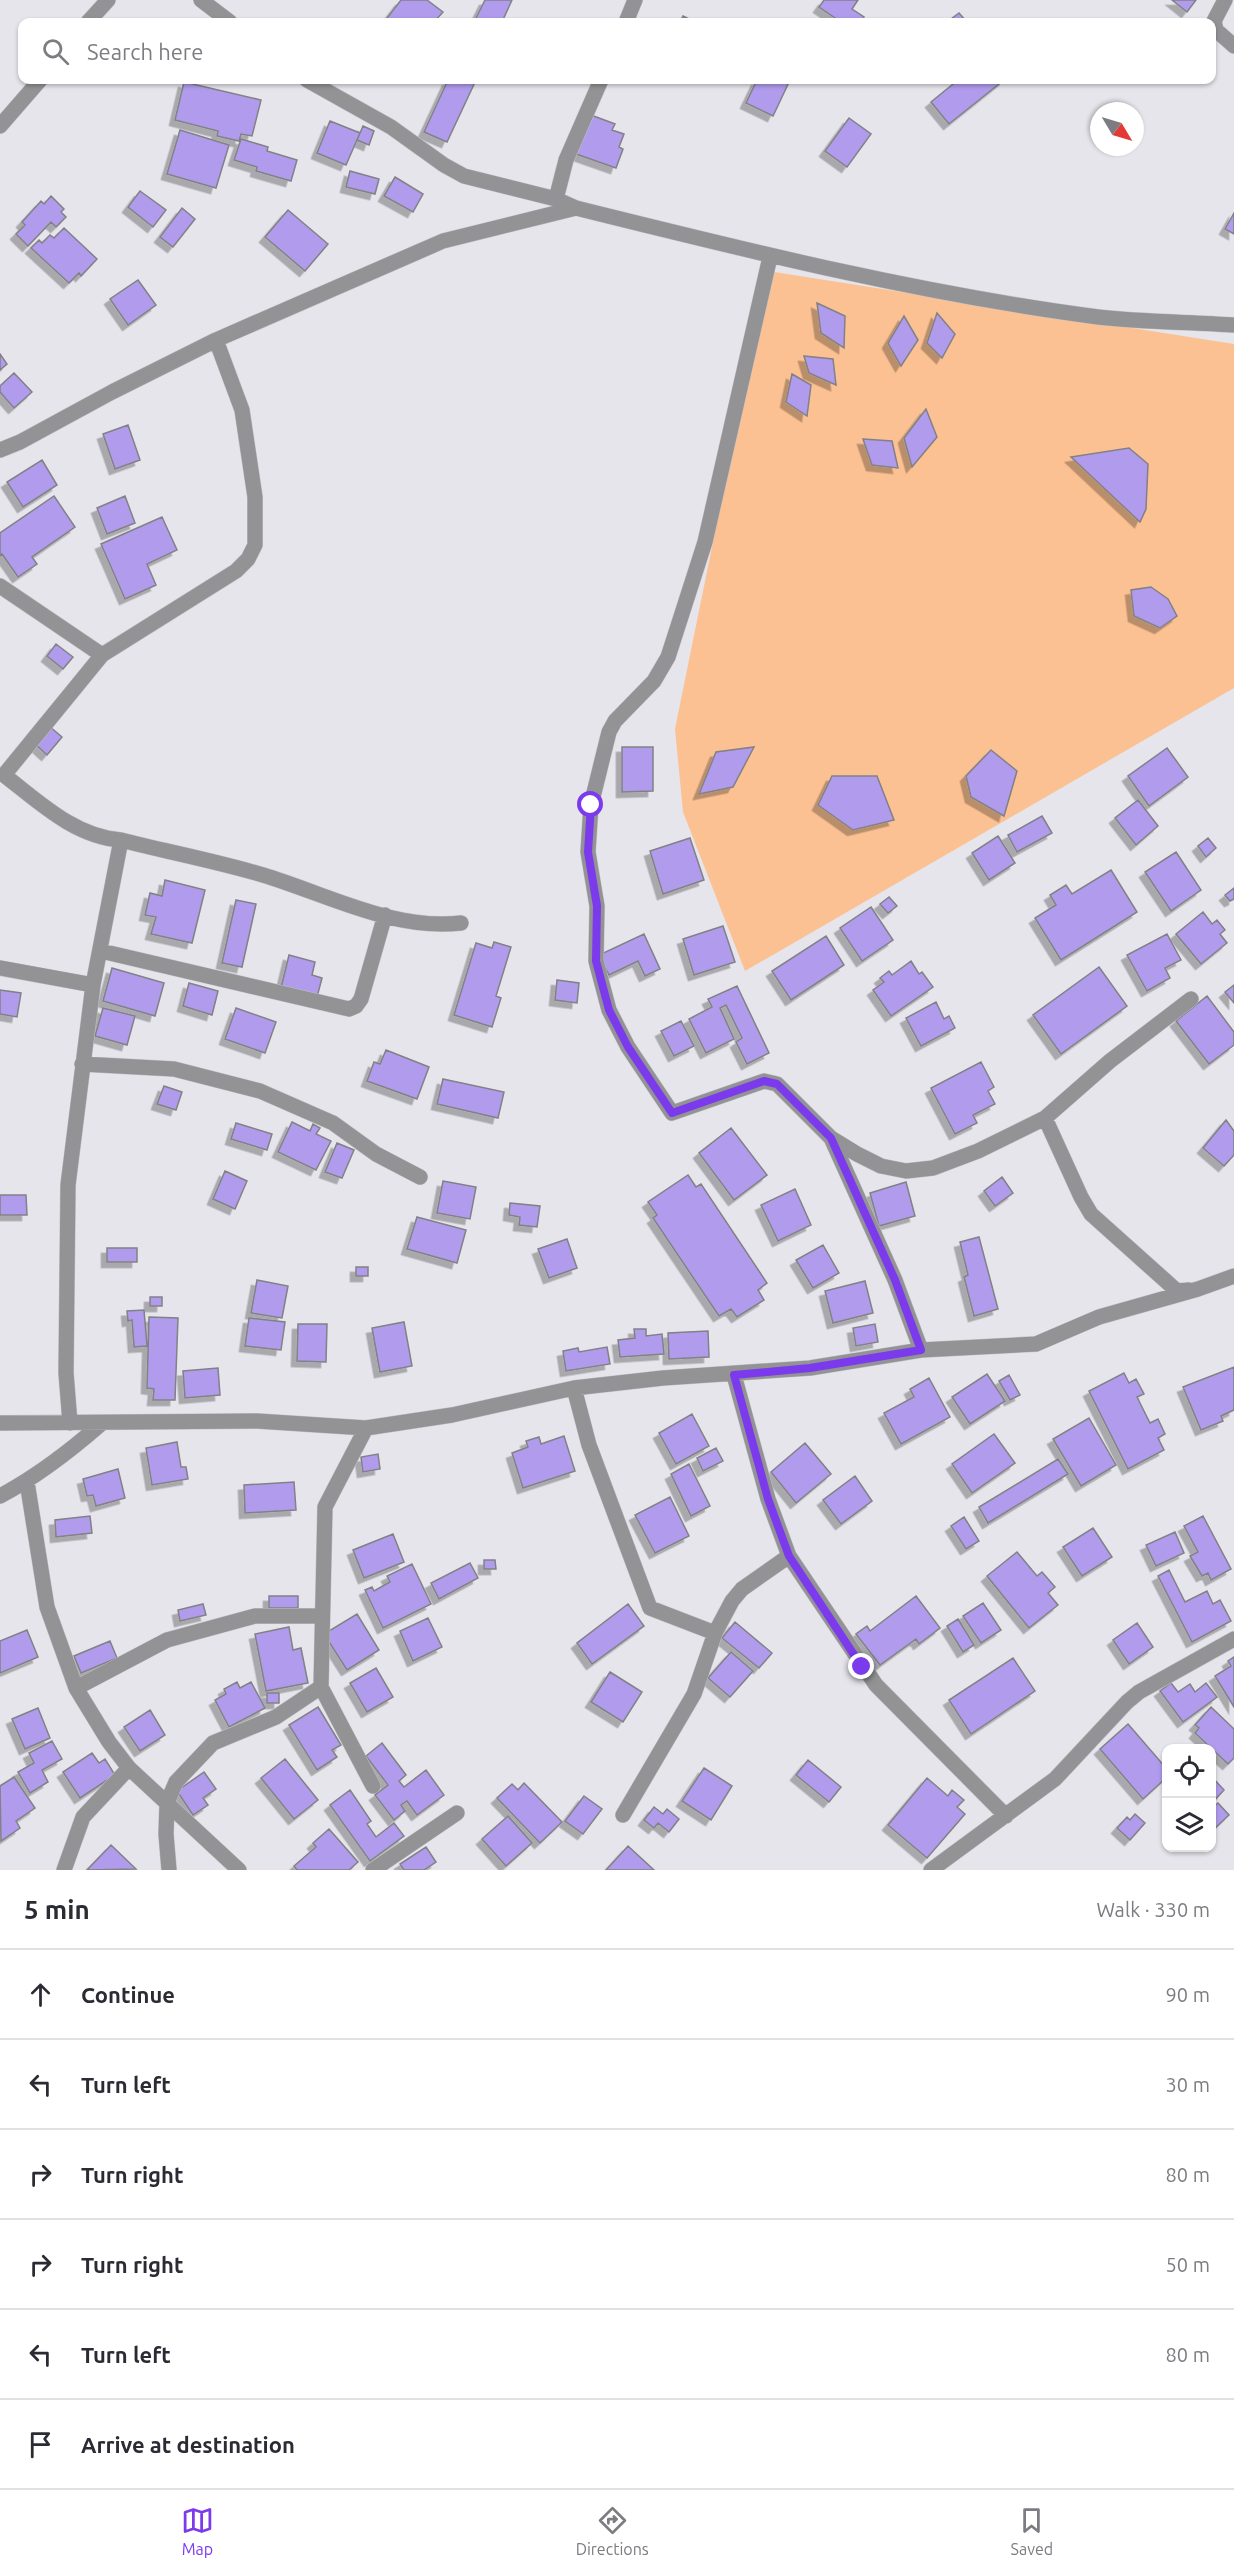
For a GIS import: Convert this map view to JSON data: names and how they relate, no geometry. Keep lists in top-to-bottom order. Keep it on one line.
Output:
{"north":"bottom right","page":{"search":"Search here","heading":["5 min","Walk · 330 m"],"list":[["Continue","90 m"],["Turn left","30 m"],["Turn right","80 m"],["Turn right","50 m"],["Turn left","80 m"],"Arrive at destination"],"nav":["Map","Directions","Saved"]}}
